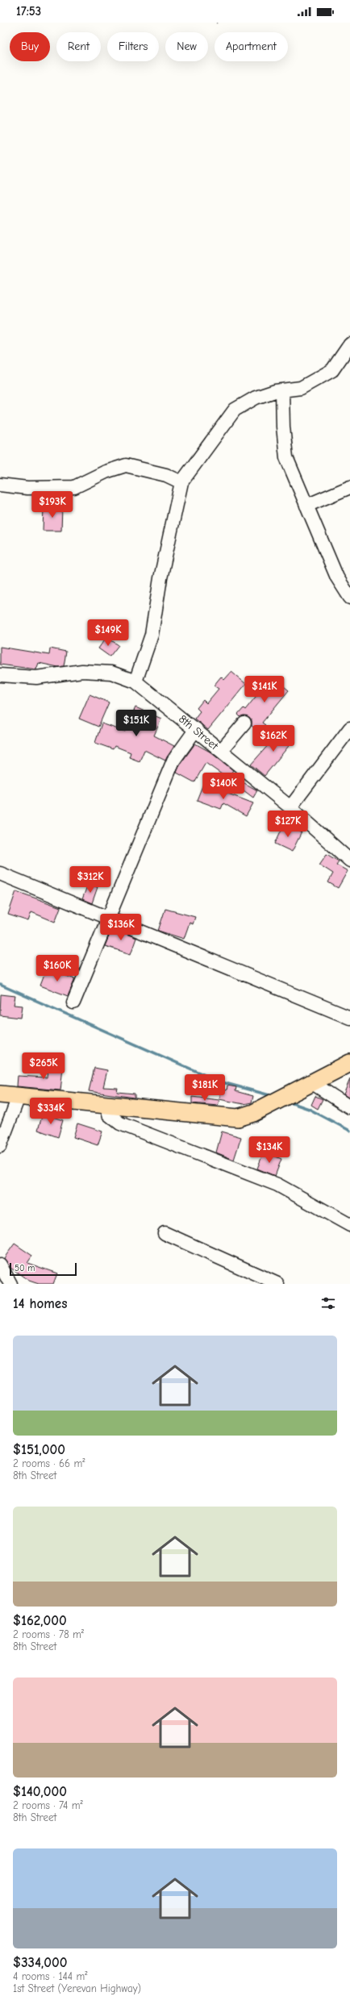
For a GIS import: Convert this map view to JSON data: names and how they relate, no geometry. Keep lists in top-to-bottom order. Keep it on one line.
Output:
{"streets":{"street":["8th Street"]},"scale_bar":"50 m","page":{"status":"17:53","chip":["Buy","Rent","Filters","New","Apartment"],"price":["$193K","$149K","$141K","$151K","$162K","$140K","$127K","$312K","$136K","$160K","$265K","$181K","$334K","$134K"],"scale":"50 m","heading":"14 homes","list":[{"name":"$151,000","note":"2 rooms · 66 m² · 8th Street"},{"name":"$162,000","note":"2 rooms · 78 m² · 8th Street"},{"name":"$140,000","note":"2 rooms · 74 m² · 8th Street"},{"name":"$334,000","note":"4 rooms · 144 m² · 1st Street (Yerevan Highway)"}]}}
